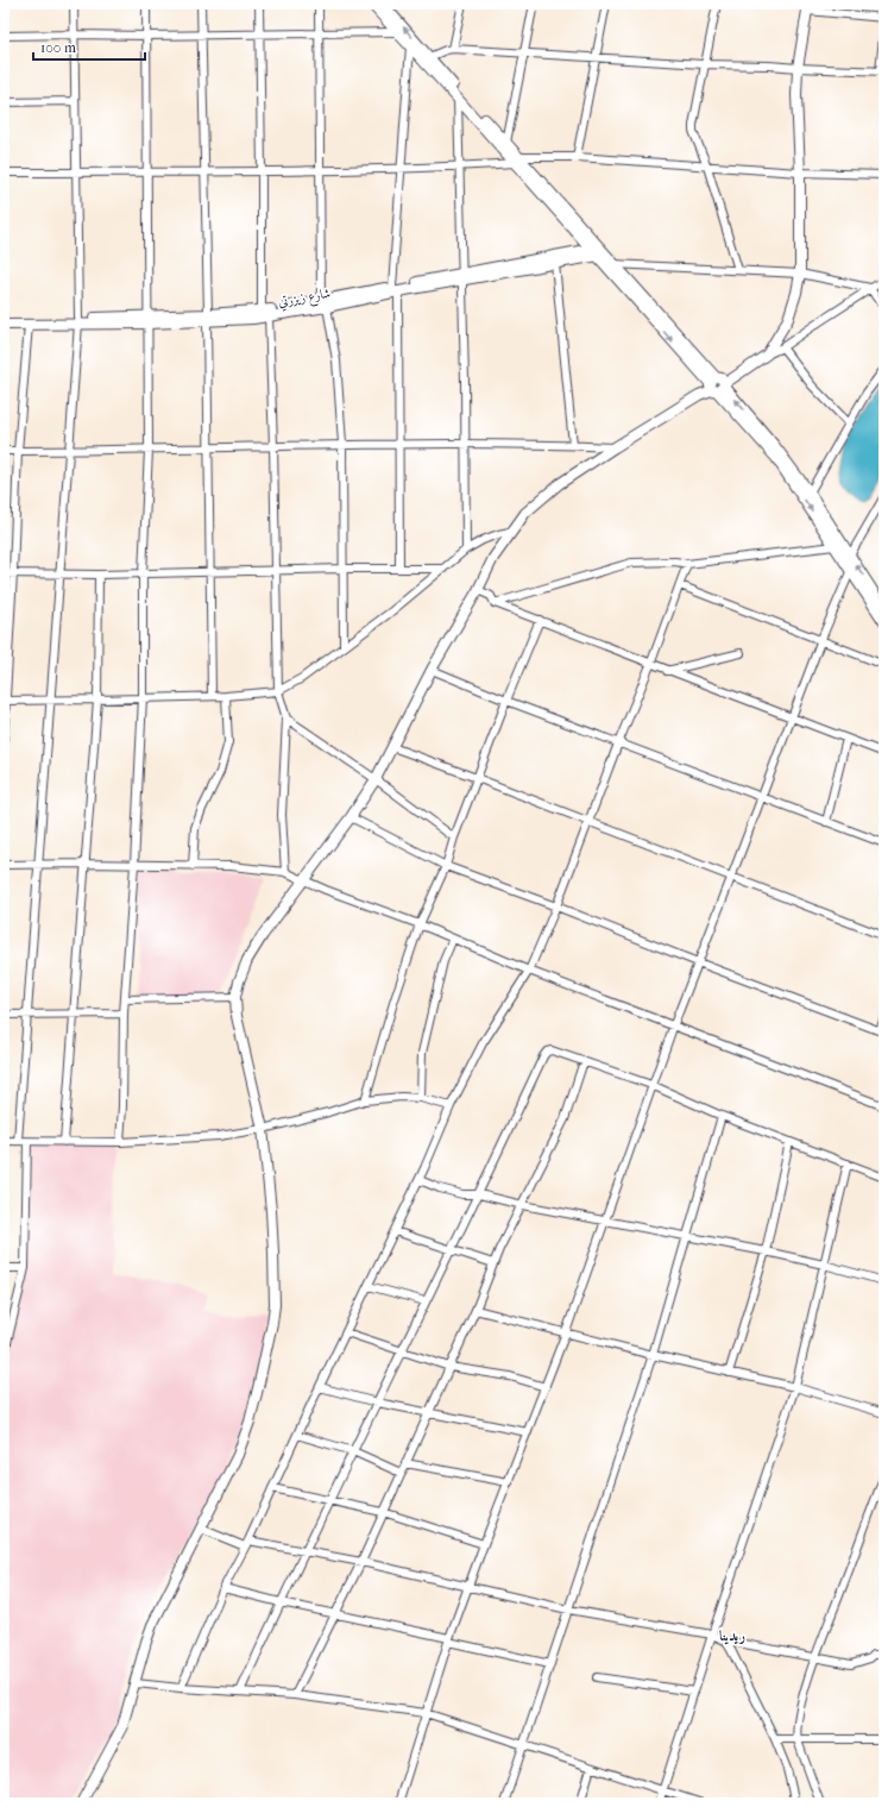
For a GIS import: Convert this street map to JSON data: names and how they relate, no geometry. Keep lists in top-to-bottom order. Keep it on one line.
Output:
{"streets":{"street":["شارع زيزرتي"]},"districts":["ريدينا"],"scale_bar":"100 m"}
